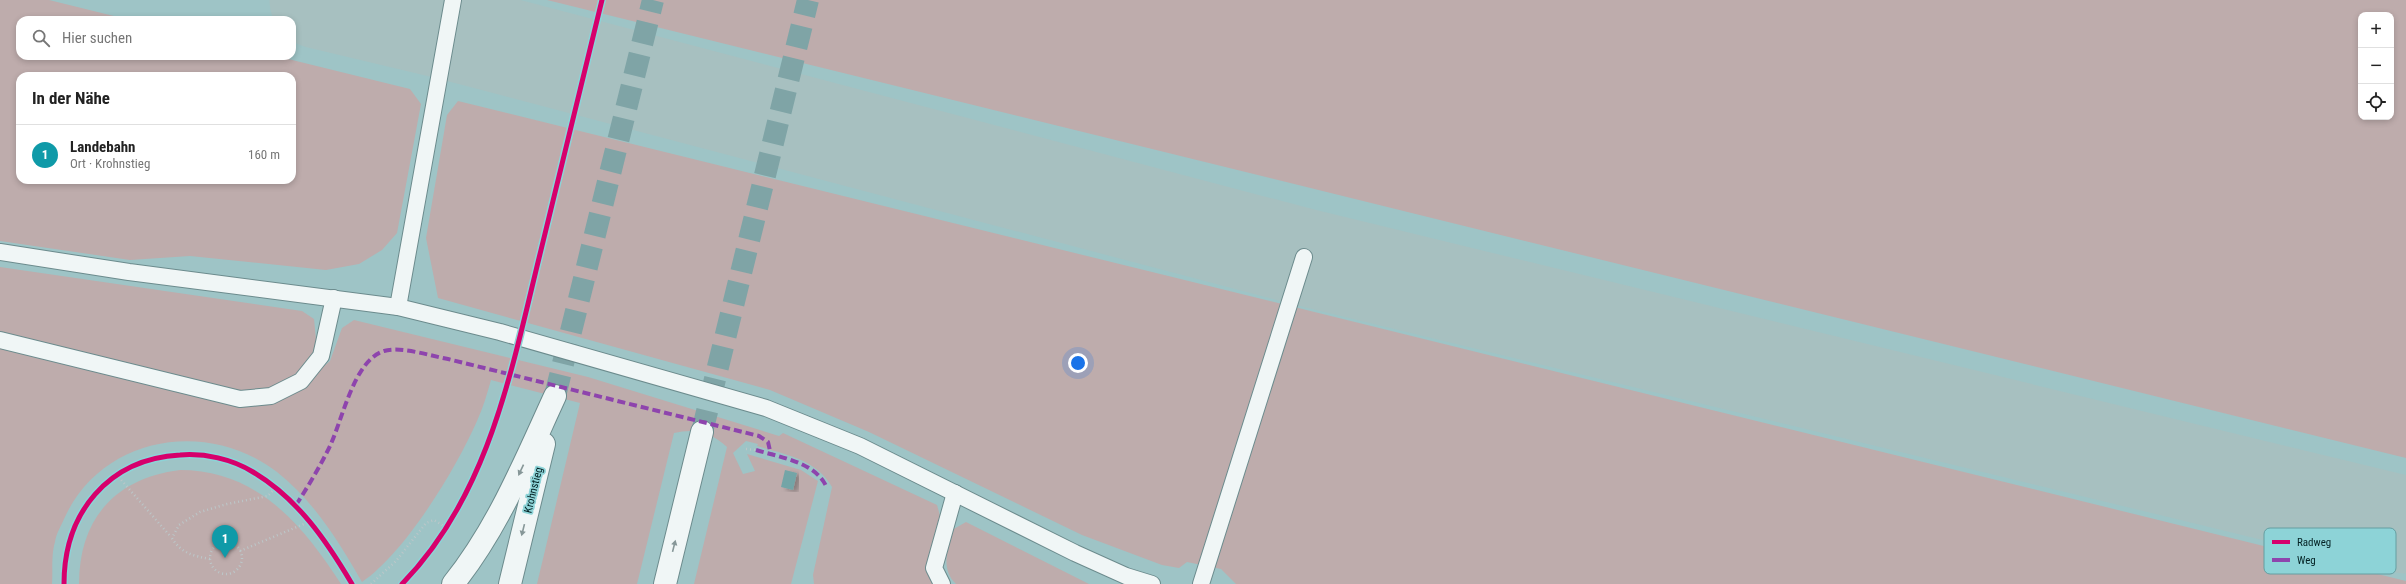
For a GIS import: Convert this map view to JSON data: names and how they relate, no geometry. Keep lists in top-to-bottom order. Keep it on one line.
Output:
{"streets":{"highway":["Krohnstieg"]},"legend":["Radweg","Weg"],"page":{"map_buttons":["+","−"],"search":"Hier suchen","heading":"In der Nähe","list":[{"mark":"1","name":"Landebahn","note":"Ort · Krohnstieg","value":"160 m"}],"pins":"1"}}
